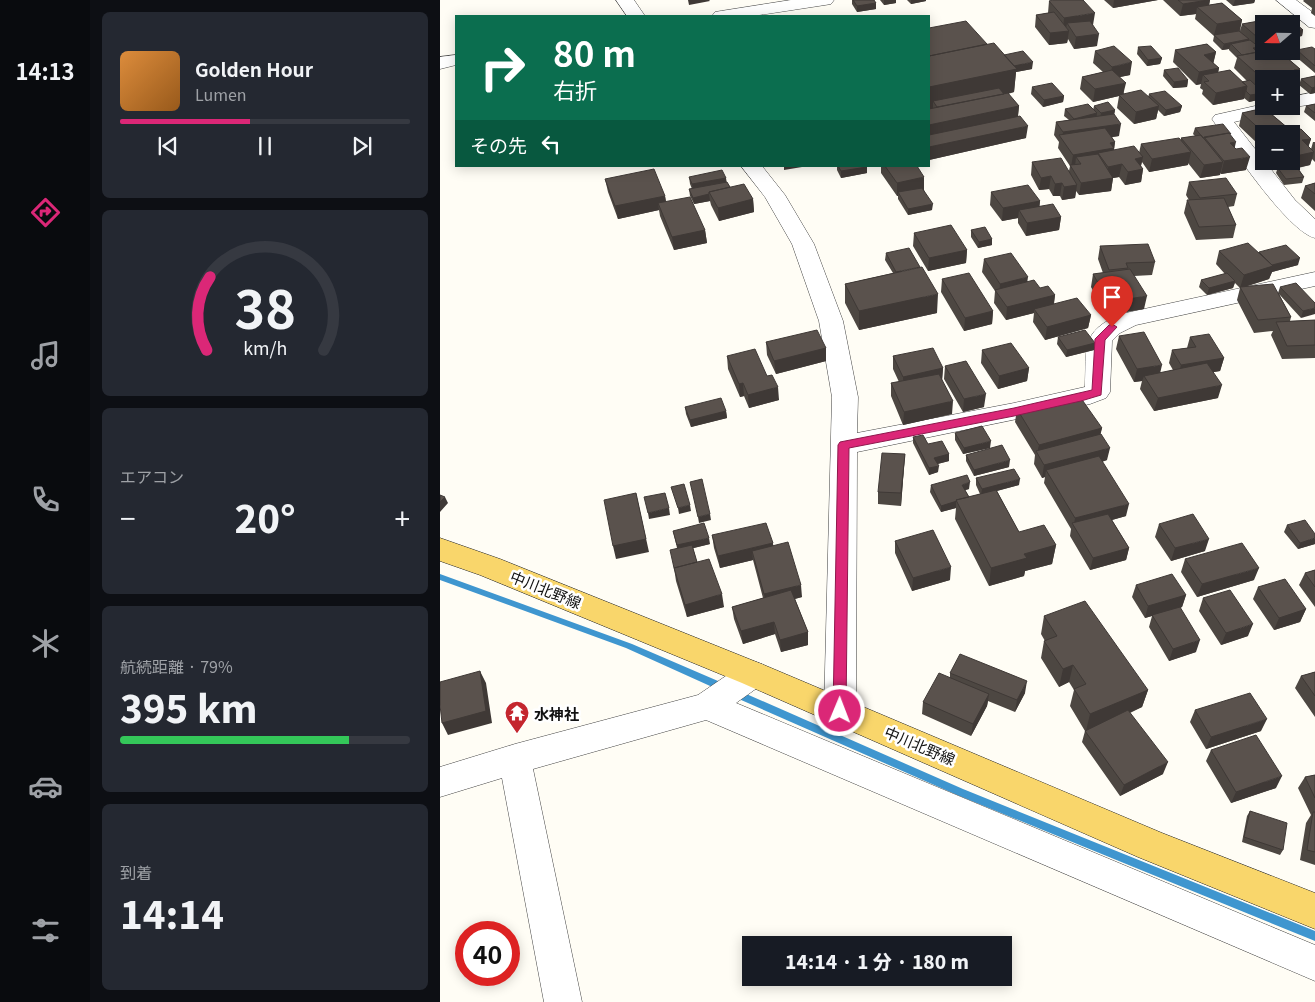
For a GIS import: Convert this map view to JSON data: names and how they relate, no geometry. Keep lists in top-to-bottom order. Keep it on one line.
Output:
{"streets":{"main road":["中川北野線"]},"places":{"temple":["水神社"]},"north":"left","page":{"tabs":"14:13","map_buttons":["+","−"],"turn":["80 m","右折"],"song":["Golden Hour","Lumen"],"then":"その先","tile":["エアコン",["航続距離 · 79%","395 km"],["到着","14:14"]],"heat":["−","20°","+"],"limit":"40","trip":"14:14 · 1 分 · 180 m","gauge":["38","km/h"]}}
